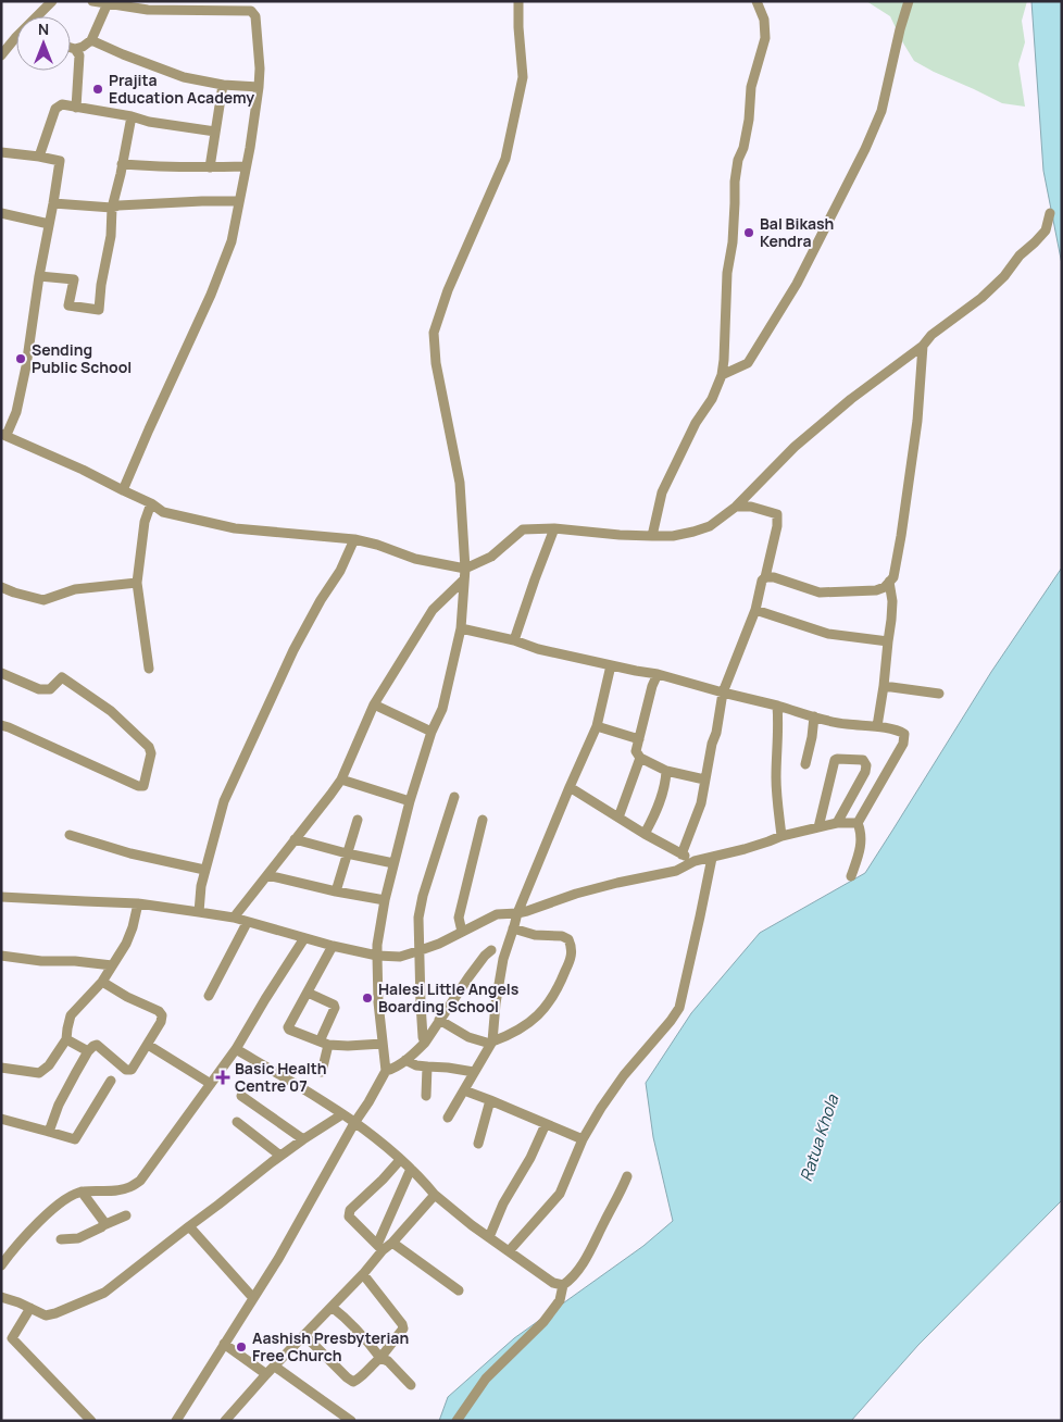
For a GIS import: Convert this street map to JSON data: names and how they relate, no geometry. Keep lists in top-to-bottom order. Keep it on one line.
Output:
{"water":["Ratua Khola"],"places":{"other":["Prajita Education Academy","Bal Bikash Kendra","Sending Public School","Halesi Little Angels Boarding School","Aashish Presbyterian Free Church"],"health":["Basic Health Centre 07"]},"north":"top"}
